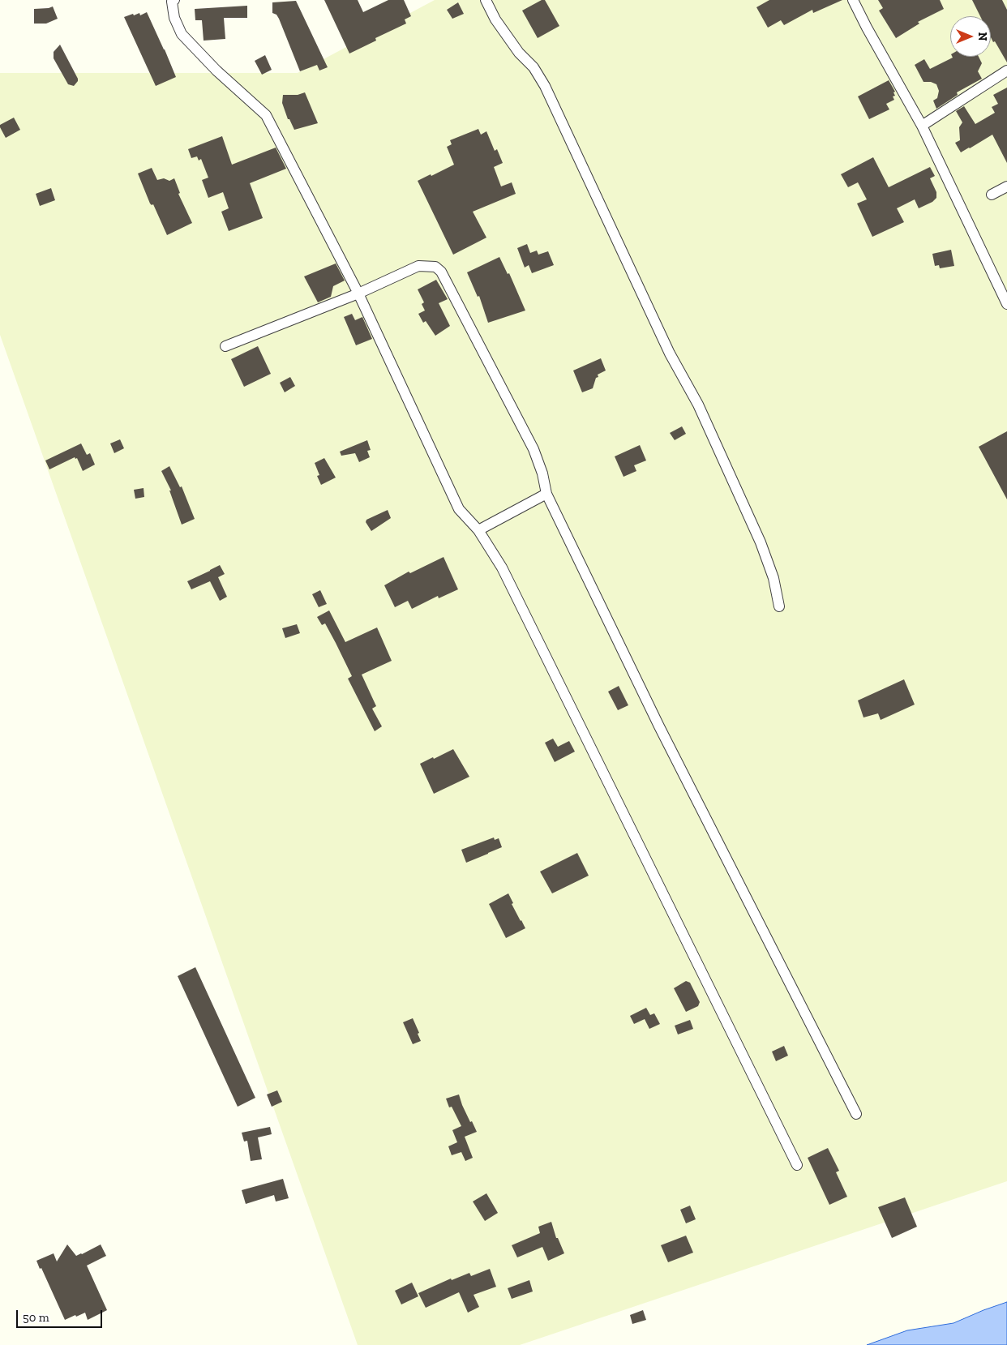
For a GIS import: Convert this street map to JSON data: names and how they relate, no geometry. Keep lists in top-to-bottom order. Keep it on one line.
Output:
{"scale_bar":"50 m","north":"right"}
